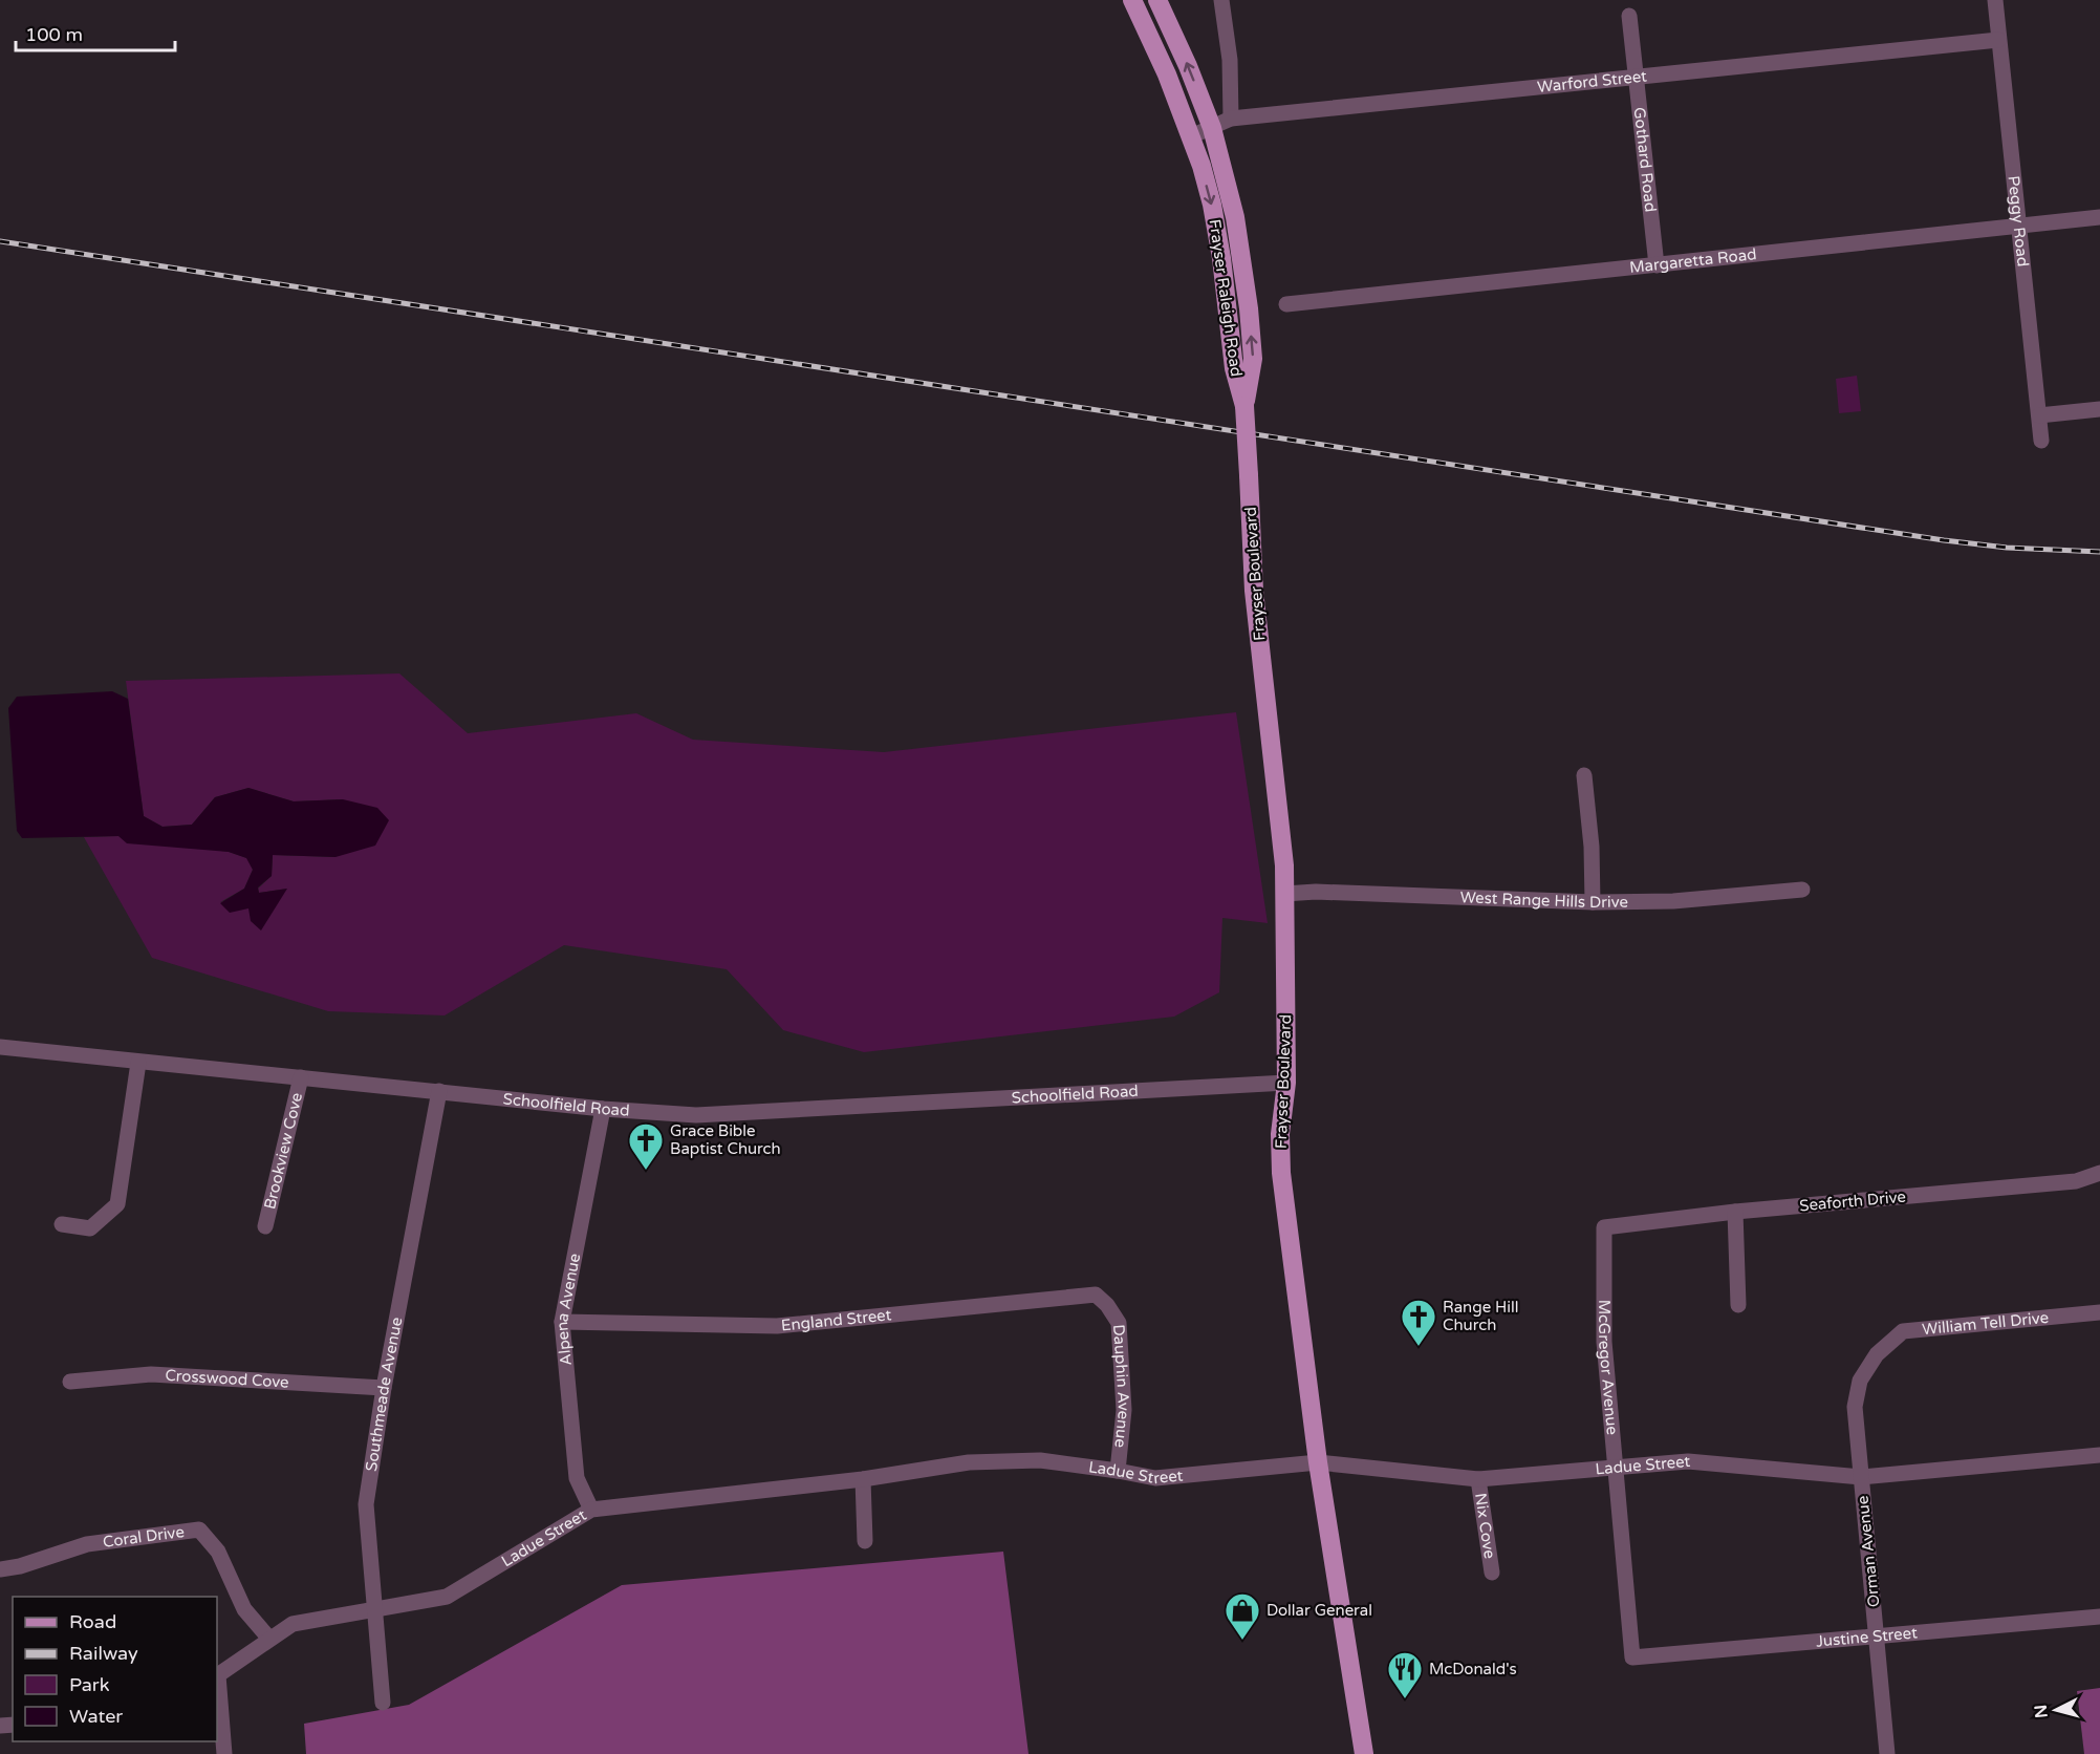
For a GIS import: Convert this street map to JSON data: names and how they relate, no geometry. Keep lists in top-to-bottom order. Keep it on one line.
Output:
{"streets":{"main road":["Frayser Raleigh Road","Frayser Boulevard"],"street":["Warford Street","Gothard Road","Peggy Road","Margaretta Road","West Range Hills Drive","Schoolfield Road","Brookview Cove","Seaforth Drive","Alpena Avenue","England Street","William Tell Drive","McGregor Avenue","Crosswood Cove","Dauphin Avenue","Southmeade Avenue","Ladue Street","Nix Cove","Coral Drive","Orman Avenue","Justine Street"]},"crossings":[["Warford Street","Gothard Road"],["Warford Street","Peggy Road"],["Warford Street","Frayser Raleigh Road"],["Gothard Road","Margaretta Road"],["Peggy Road","Margaretta Road"],["Frayser Raleigh Road","Frayser Boulevard"],["Frayser Boulevard","West Range Hills Drive"],["Frayser Boulevard","Schoolfield Road"],["Frayser Boulevard","Ladue Street"],["Schoolfield Road","Brookview Cove"],["Schoolfield Road","Alpena Avenue"],["Schoolfield Road","Southmeade Avenue"],["Seaforth Drive","McGregor Avenue"],["Alpena Avenue","England Street"],["Alpena Avenue","Ladue Street"],["England Street","Dauphin Avenue"],["William Tell Drive","Orman Avenue"],["McGregor Avenue","Ladue Street"],["McGregor Avenue","Justine Street"],["Crosswood Cove","Southmeade Avenue"],["Dauphin Avenue","Ladue Street"],["Southmeade Avenue","Ladue Street"],["Ladue Street","Nix Cove"],["Ladue Street","Coral Drive"],["Ladue Street","Orman Avenue"],["Orman Avenue","Justine Street"]],"places":{"church":["Grace Bible Baptist Church","Range Hill Church"],"shop":["Dollar General"],"restaurant":["McDonald's"]},"legend":["Road","Railway","Park","Water"],"scale_bar":"100 m","north":"left"}
